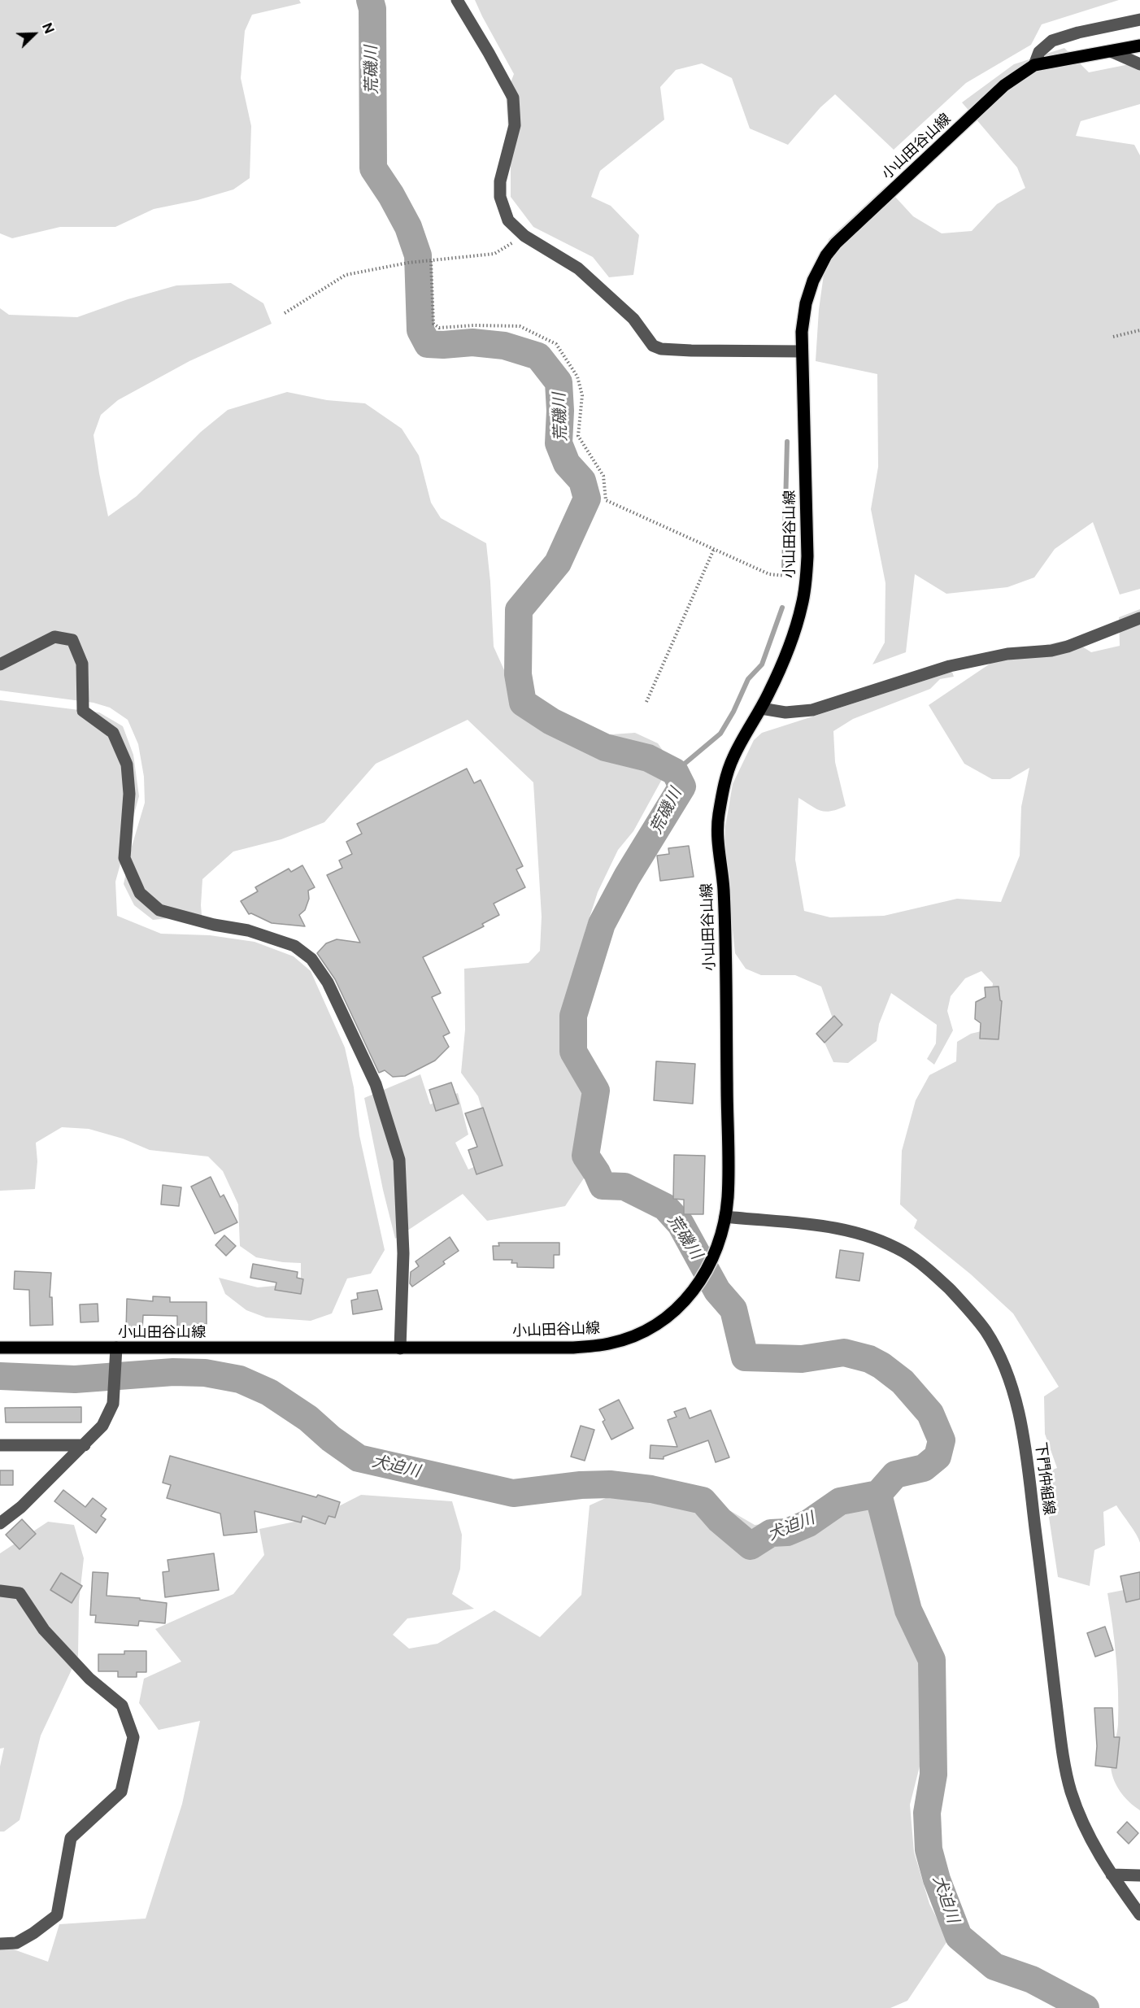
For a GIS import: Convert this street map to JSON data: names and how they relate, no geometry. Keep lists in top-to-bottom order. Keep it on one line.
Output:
{"streets":{"main road":["小山田谷山線"],"street":["下門仲組線"]},"crossings":[["小山田谷山線","下門仲組線"]],"water":["荒磯川","犬迫川"],"north":"top right"}
